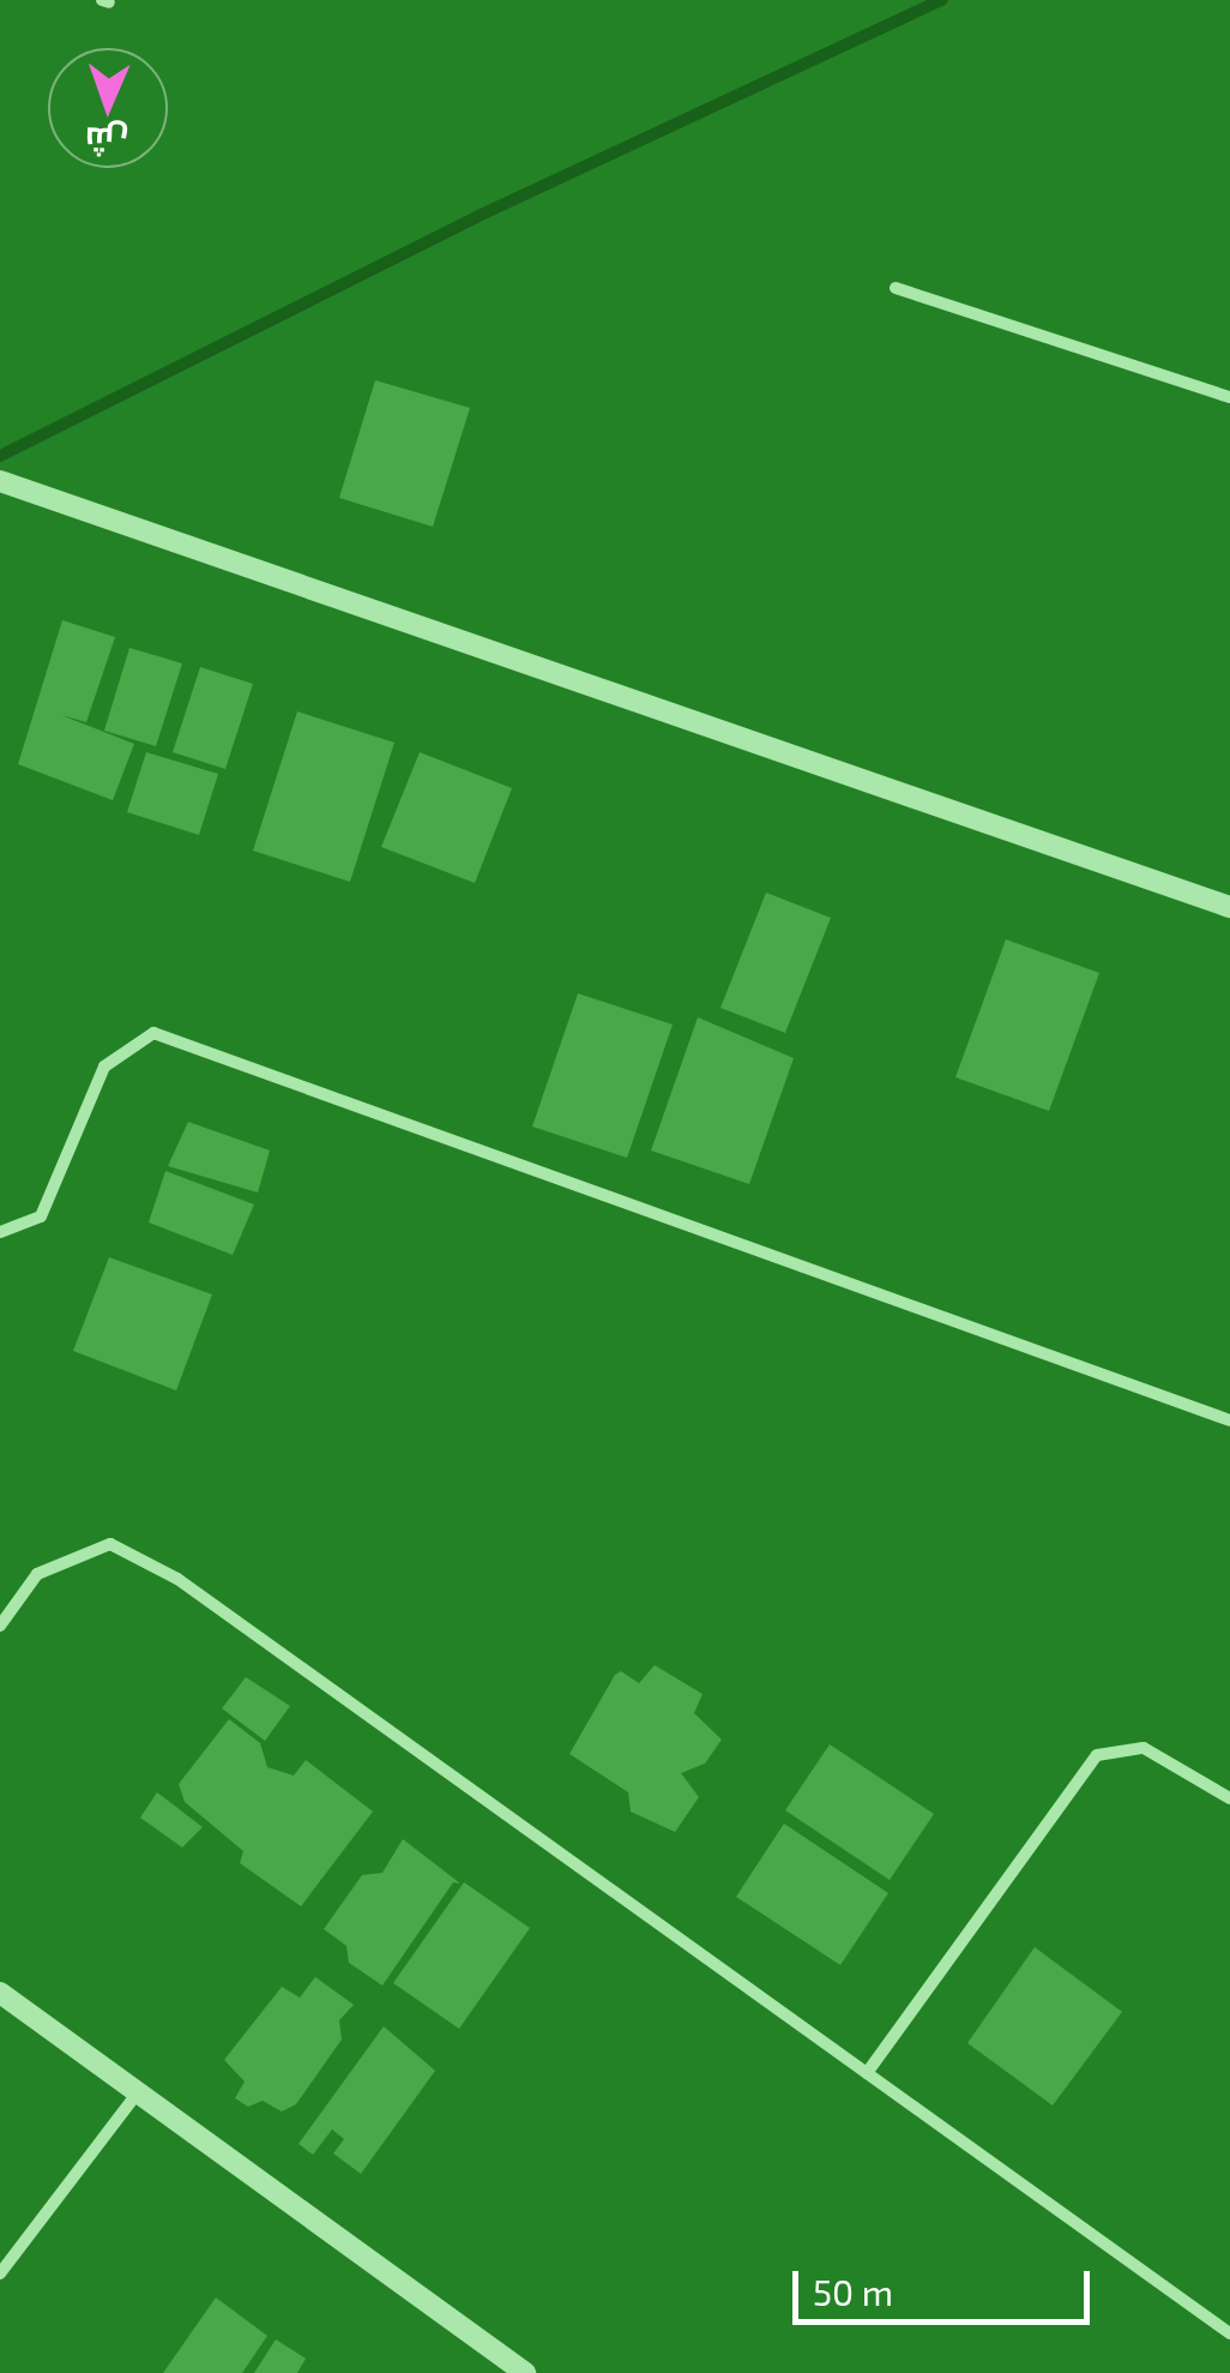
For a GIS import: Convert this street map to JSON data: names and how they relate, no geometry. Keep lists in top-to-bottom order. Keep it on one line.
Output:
{"scale_bar":"50 m","north":"bottom"}
